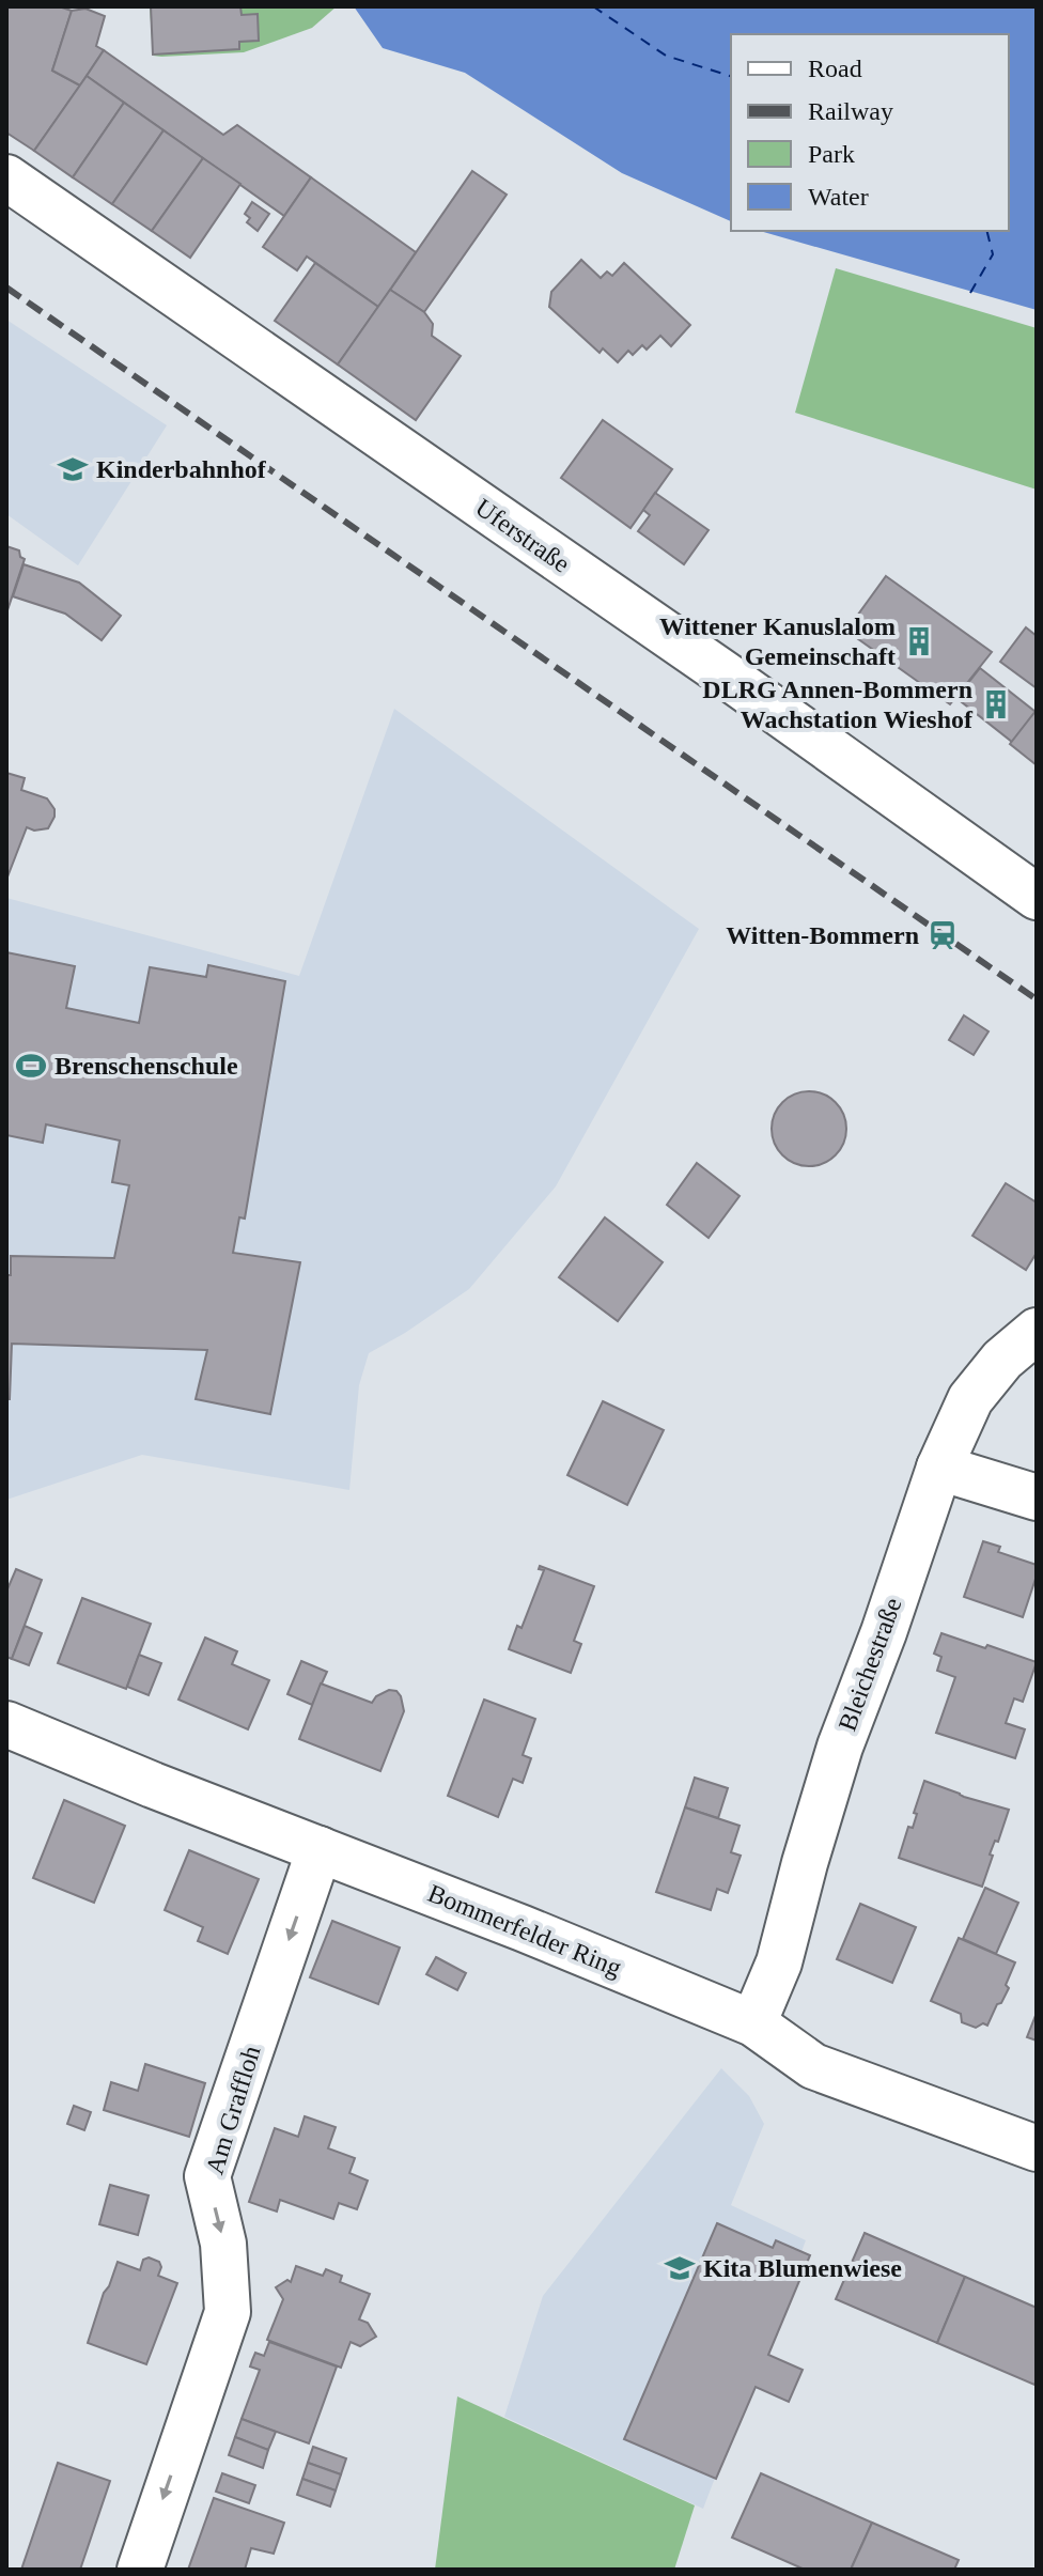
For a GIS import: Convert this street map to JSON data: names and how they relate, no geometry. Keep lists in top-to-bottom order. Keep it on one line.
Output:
{"streets":{"street":["Uferstraße","Bleichestraße","Bommerfelder Ring","Am Graffloh"]},"crossings":[["Bleichestraße","Bommerfelder Ring"],["Bommerfelder Ring","Am Graffloh"]],"one_way":["Am Graffloh"],"places":{"school or university":["Kinderbahnhof","Kita Blumenwiese"],"building":["Wittener Kanuslalom Gemeinschaft","DLRG Annen-Bommern Wachstation Wieshof"],"station":["Witten-Bommern"],"sports":["Brenschenschule"]},"legend":["Road","Railway","Park","Water"]}
